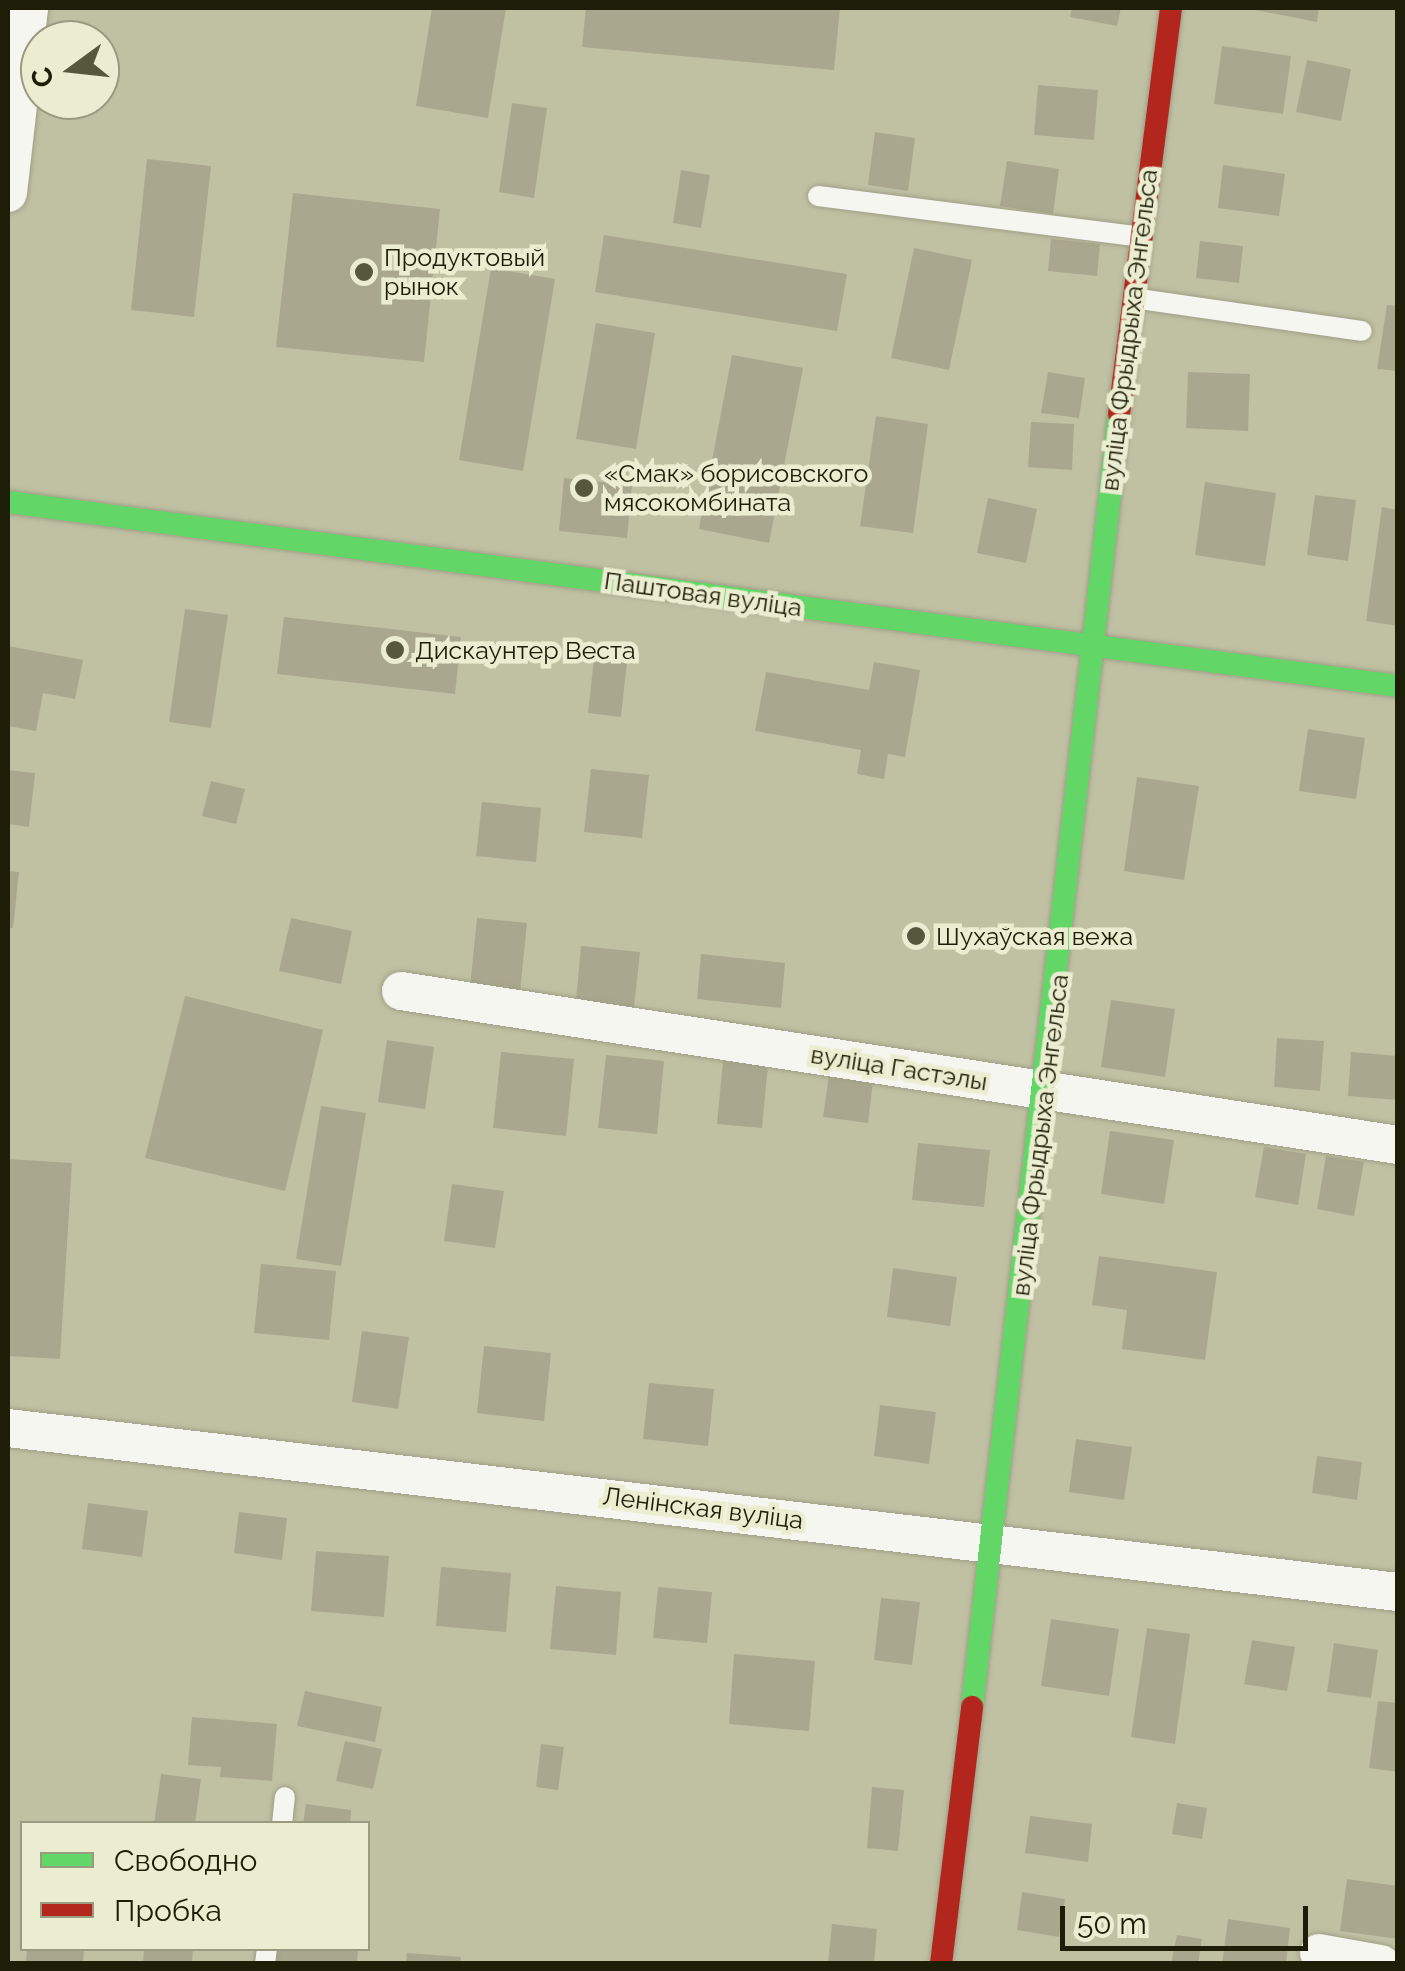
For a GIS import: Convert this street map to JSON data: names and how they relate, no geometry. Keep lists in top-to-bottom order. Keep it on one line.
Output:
{"streets":{"street":["вуліца Фрыдрыха Энгельса","Паштовая вуліца","вуліца Гастэлы","Ленінская вуліца"]},"crossings":[["вуліца Фрыдрыха Энгельса","Паштовая вуліца"],["вуліца Фрыдрыха Энгельса","вуліца Гастэлы"],["вуліца Фрыдрыха Энгельса","Ленінская вуліца"]],"places":["Продуктовый рынок","«Смак» борисовского мясокомбината","Дискаунтер Веста","Шухаўская вежа"],"legend":["Свободно","Пробка"],"scale_bar":"50 m","north":"left"}
